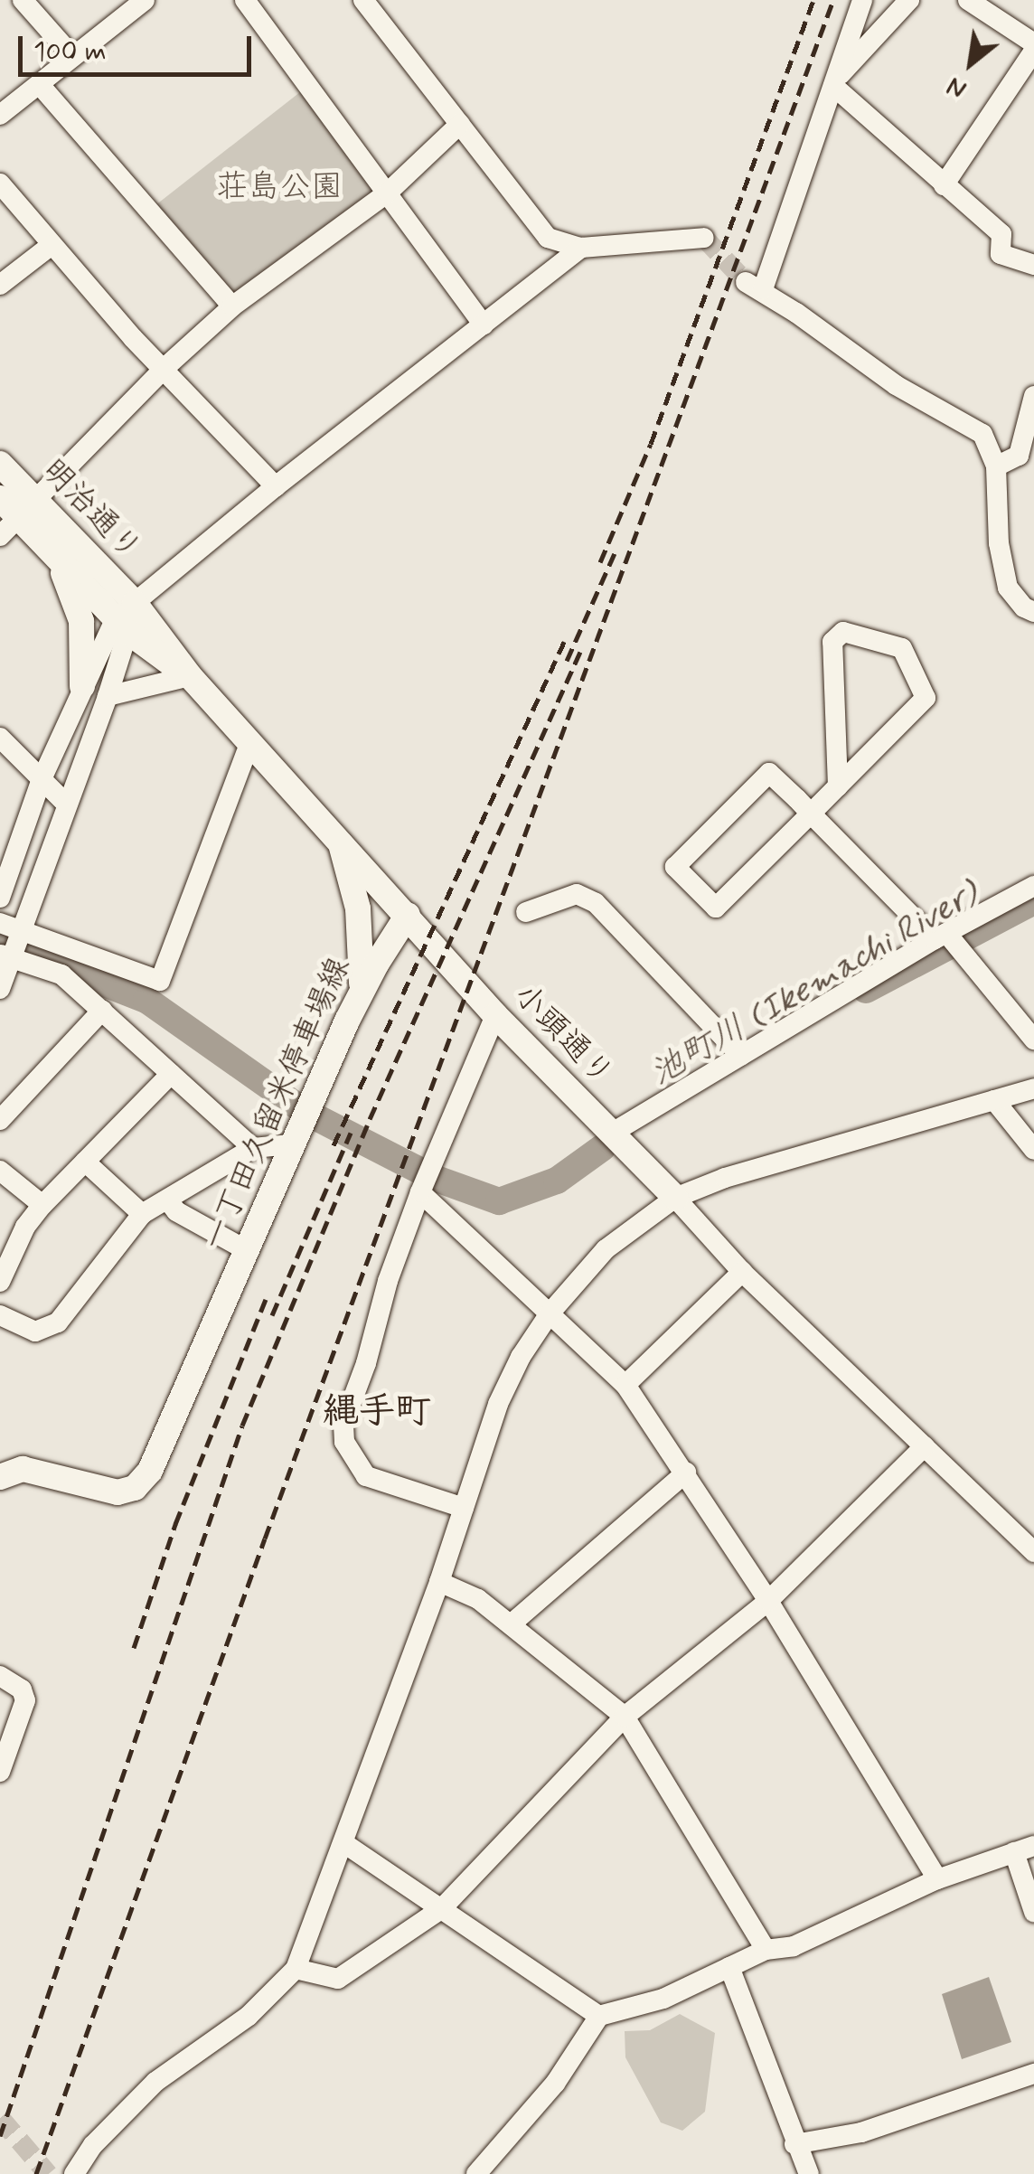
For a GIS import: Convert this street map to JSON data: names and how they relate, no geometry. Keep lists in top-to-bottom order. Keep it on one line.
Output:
{"streets":{"main road":["明治通り","小頭通り","一丁田久留米停車場線"]},"crossings":[["小頭通り","一丁田久留米停車場線"]],"districts":["縄手町"],"water":["池町川 (Ikemachi River)"],"parks":["荘島公園"],"scale_bar":"100 m","north":"bottom left"}
